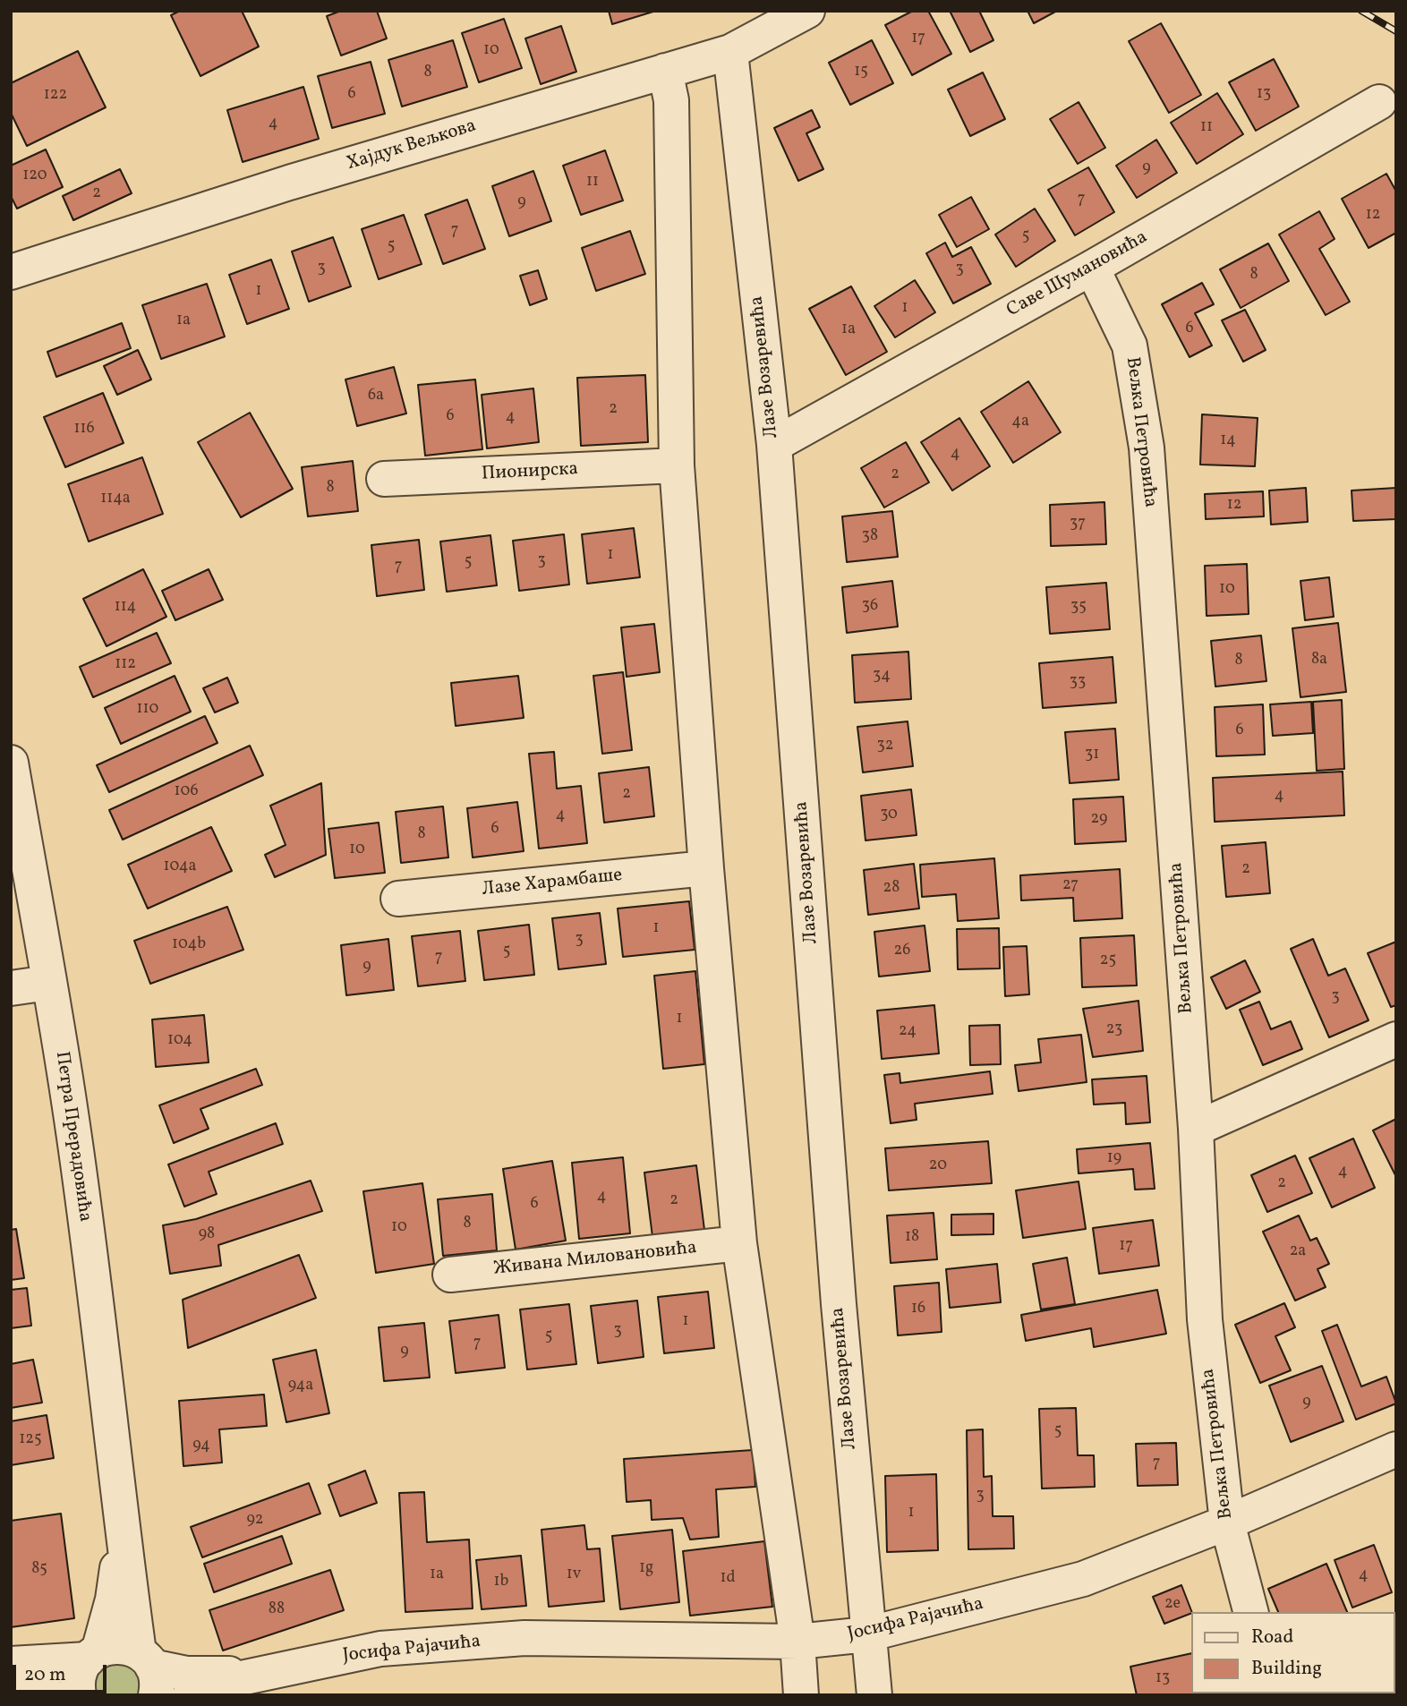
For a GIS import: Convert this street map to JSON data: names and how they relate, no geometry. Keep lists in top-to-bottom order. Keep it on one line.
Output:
{"streets":{"street":["Хајдук Вељкова","Саве Шумановића","Лазе Возаревића","Вељка Петровића","Пионирска","Лазе Харамбаше","Петра Прерадовића","Живана Миловановића","Јосифа Рајачића"]},"crossings":[["Хајдук Вељкова","Лазе Возаревића"],["Саве Шумановића","Лазе Возаревића"],["Саве Шумановића","Вељка Петровића"],["Лазе Возаревића","Јосифа Рајачића"],["Вељка Петровића","Јосифа Рајачића"],["Петра Прерадовића","Јосифа Рајачића"]],"house_numbers":["17","10","15","8","6","13","122","4","11","9","120","11","2","7","9","12","7","5","5","3","3","8","1","1","1a","6","1a","6a","2","6","4","4a","116","14","4","2","8","114a","12","37","38","1","3","5","7","10","36","114","35","8a","8","112","34","33","110","6","32","31","106","2","4","30","4","29","6","8","10","104a","2","27","28","1","3","104b","26","5","7","25","9","3","1","23","24","104","19","20","4","2","4","2","6","8","10","98","18","17","2a","16","1","3","5","7","9","94a","9","5","125","94","7","3","1","92","1g","85","1a","1v","4","1d","1b","2e","88","13"],"legend":["Road","Building"],"scale_bar":"20 m"}
